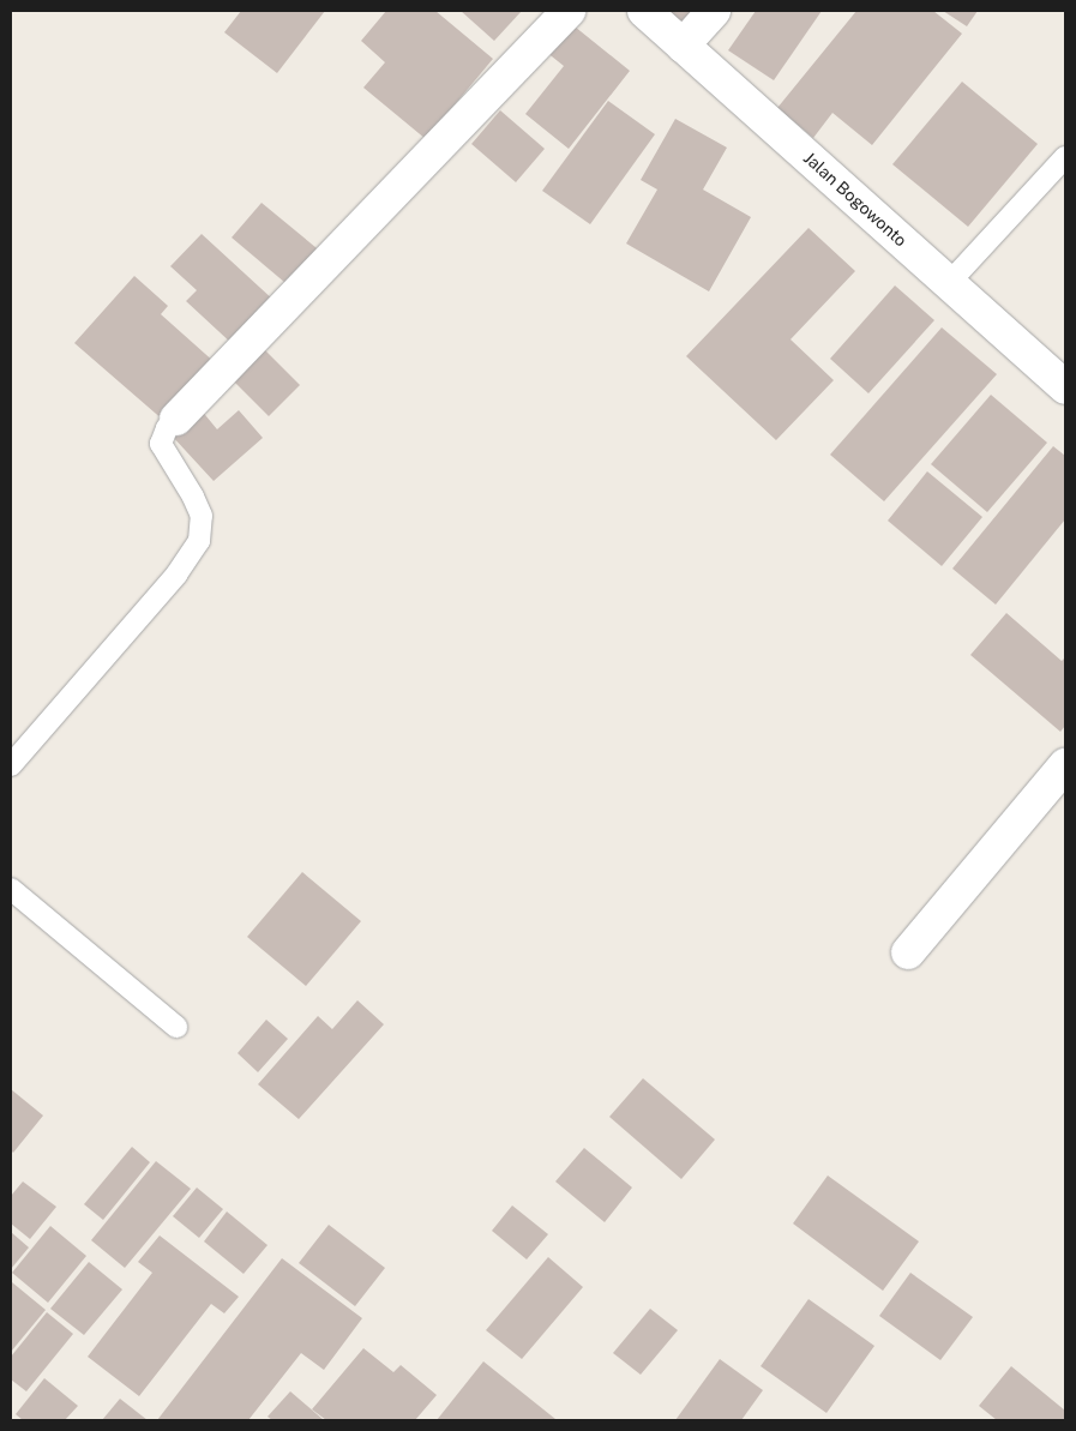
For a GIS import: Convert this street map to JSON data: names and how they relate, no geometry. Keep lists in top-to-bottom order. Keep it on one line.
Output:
{"streets":{"street":["Jalan Bogowonto"]}}
